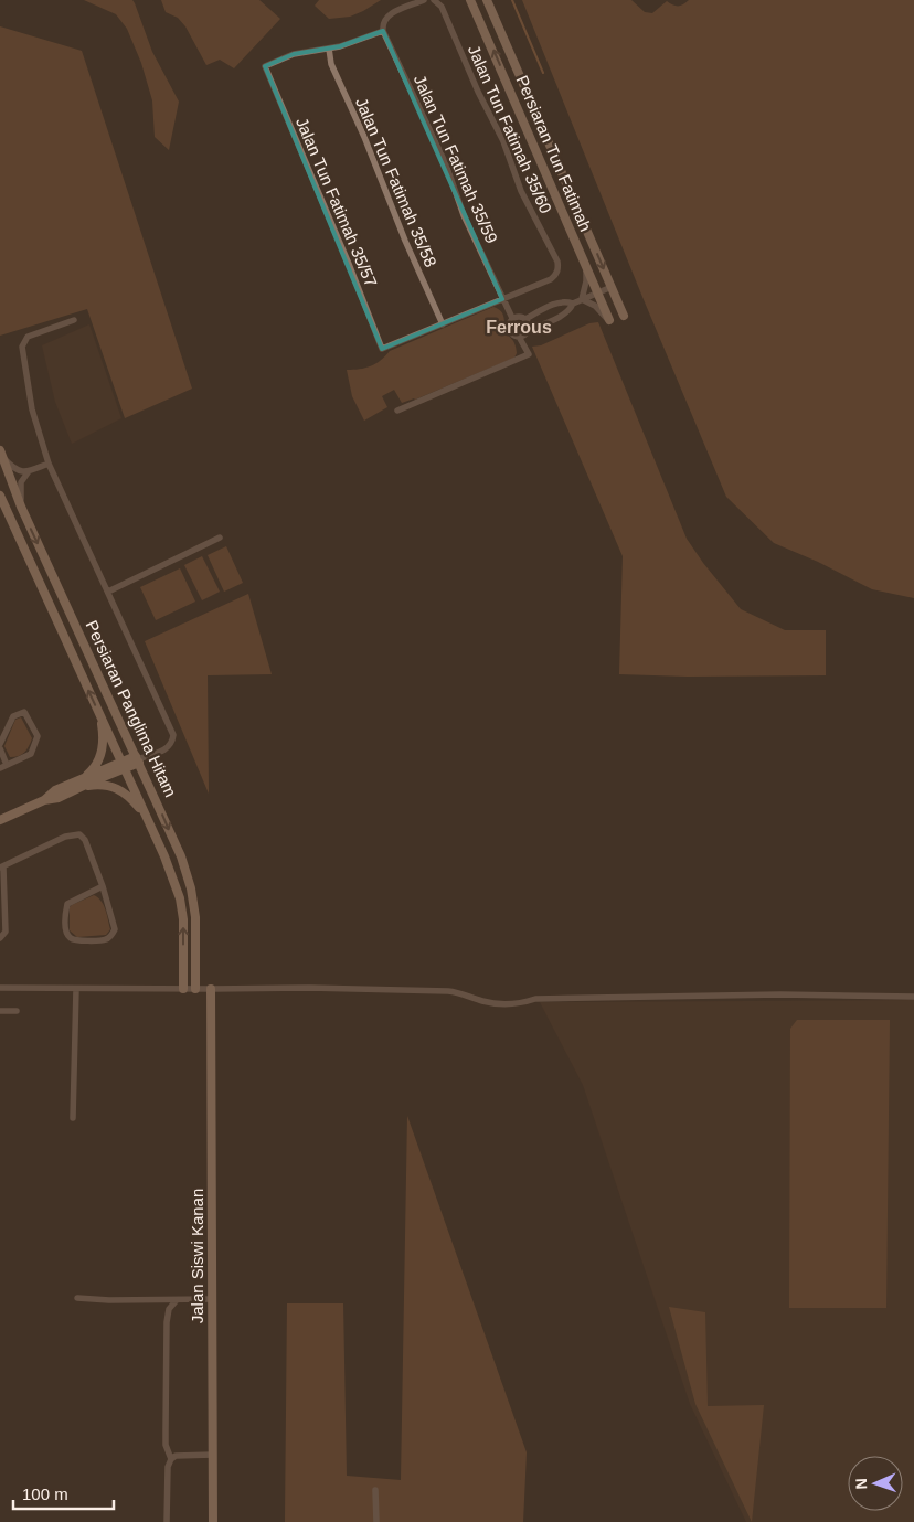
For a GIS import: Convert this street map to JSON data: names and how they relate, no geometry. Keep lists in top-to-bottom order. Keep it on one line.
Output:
{"streets":{"street":["Jalan Tun Fatimah 35/60","Persiaran Tun Fatimah","Jalan Tun Fatimah 35/59","Jalan Tun Fatimah 35/58","Jalan Tun Fatimah 35/57","Persiaran Panglima Hitam","Jalan Siswi Kanan"]},"crossings":[["Jalan Tun Fatimah 35/60","Jalan Tun Fatimah 35/59"],["Jalan Tun Fatimah 35/58","Jalan Tun Fatimah 35/57"]],"districts":["Ferrous"],"scale_bar":"100 m","north":"left"}
